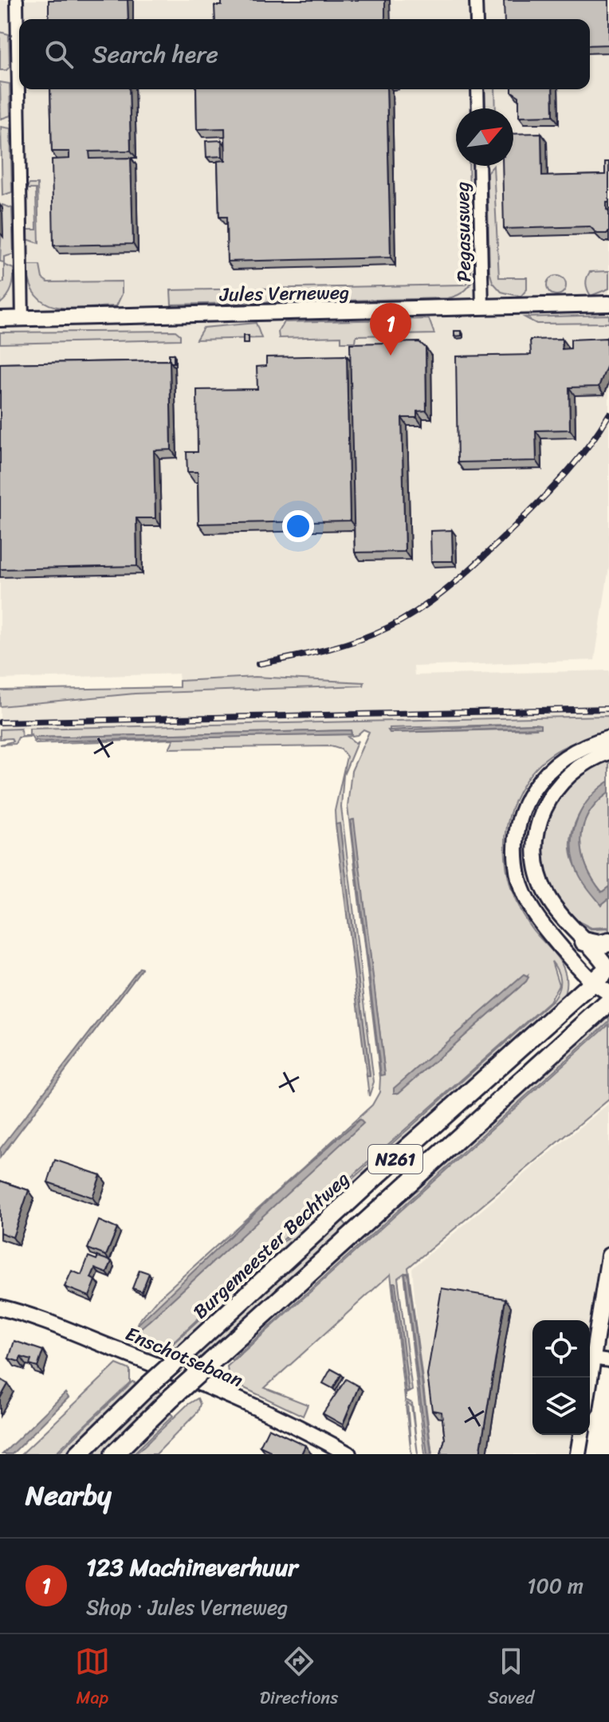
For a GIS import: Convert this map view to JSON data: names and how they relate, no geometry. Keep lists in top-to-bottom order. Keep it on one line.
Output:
{"streets":{"main road":["N261","Burgemeester Bechtweg"],"street":["Pegasusweg","Jules Verneweg","Enschotsebaan"]},"crossings":[["Pegasusweg","Jules Verneweg"]],"north":"top right","page":{"search":"Search here","pins":"1","heading":"Nearby","list":[{"mark":"1","name":"123 Machineverhuur","note":"Shop · Jules Verneweg","value":"100 m"}],"nav":["Map","Directions","Saved"]}}
